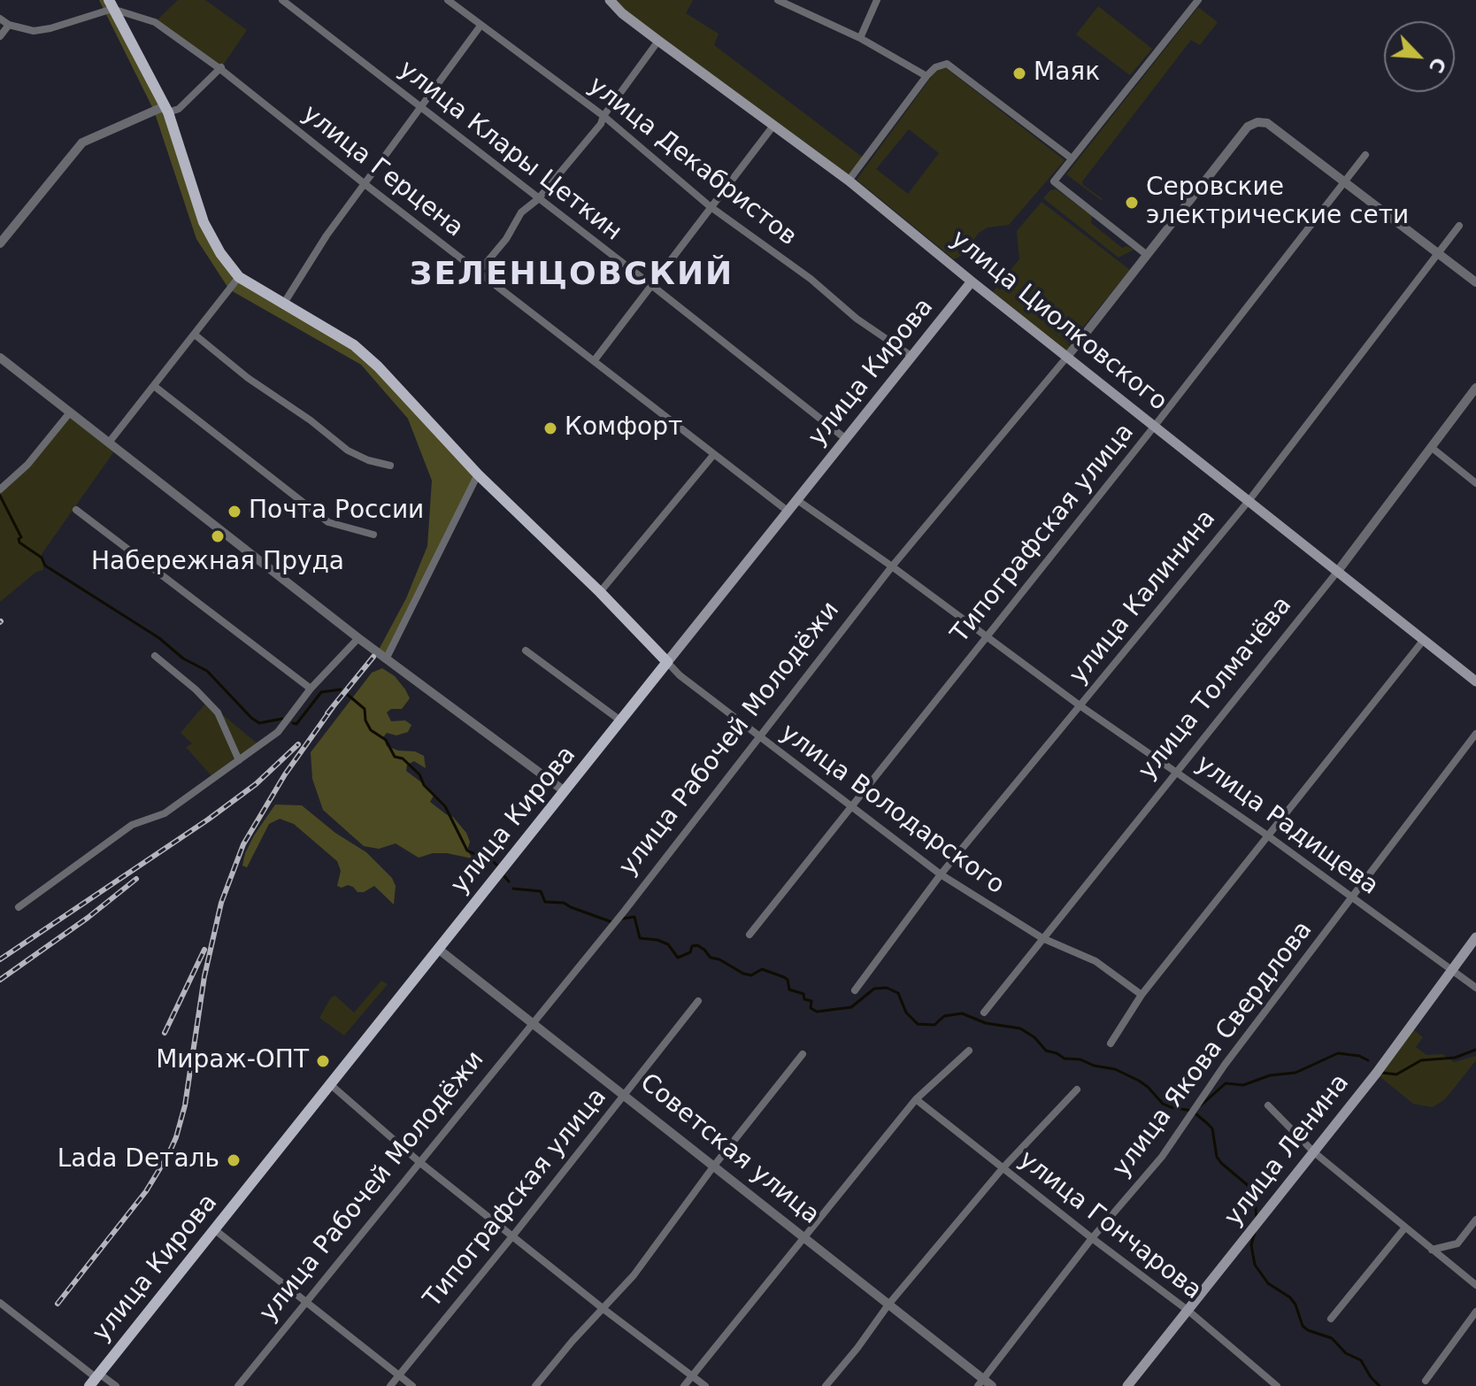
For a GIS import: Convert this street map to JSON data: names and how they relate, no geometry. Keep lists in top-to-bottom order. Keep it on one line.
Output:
{"streets":{"main road":["улица Циолковского","улица Кирова","улица Ленина"],"street":["улица Клары Цеткин","улица Декабристов","улица Герцена","Типографская улица","улица Калинина","улица Толмачёва","улица Рабочей Молодёжи","улица Володарского","улица Радищева","улица Якова Свердлова","Советская улица","улица Гончарова"]},"crossings":[["улица Клары Цеткин","улица Кирова"],["улица Декабристов","улица Кирова"],["улица Герцена","улица Кирова"],["улица Циолковского","улица Кирова"],["улица Циолковского","Типографская улица"],["улица Циолковского","улица Калинина"],["улица Циолковского","улица Толмачёва"],["улица Циолковского","улица Рабочей Молодёжи"],["улица Кирова","улица Володарского"],["улица Кирова","улица Радищева"],["улица Кирова","Советская улица"],["Типографская улица","улица Рабочей Молодёжи"],["Типографская улица","улица Володарского"],["Типографская улица","улица Радищева"],["Типографская улица","Советская улица"],["улица Калинина","улица Володарского"],["улица Калинина","улица Радищева"],["улица Толмачёва","улица Володарского"],["улица Толмачёва","улица Радищева"],["улица Рабочей Молодёжи","улица Володарского"],["улица Рабочей Молодёжи","улица Радищева"],["улица Рабочей Молодёжи","Советская улица"],["улица Радищева","улица Якова Свердлова"],["улица Радищева","улица Ленина"],["улица Якова Свердлова","Советская улица"],["улица Якова Свердлова","улица Гончарова"],["улица Ленина","улица Гончарова"]],"districts":["ЗЕЛЕНЦОВСКИЙ"],"places":["Маяк","Серовские электрические сети","Комфорт","Почта России","Набережная Пруда","Мираж-ОПТ","Lada Dеталь"],"north":"bottom right"}
